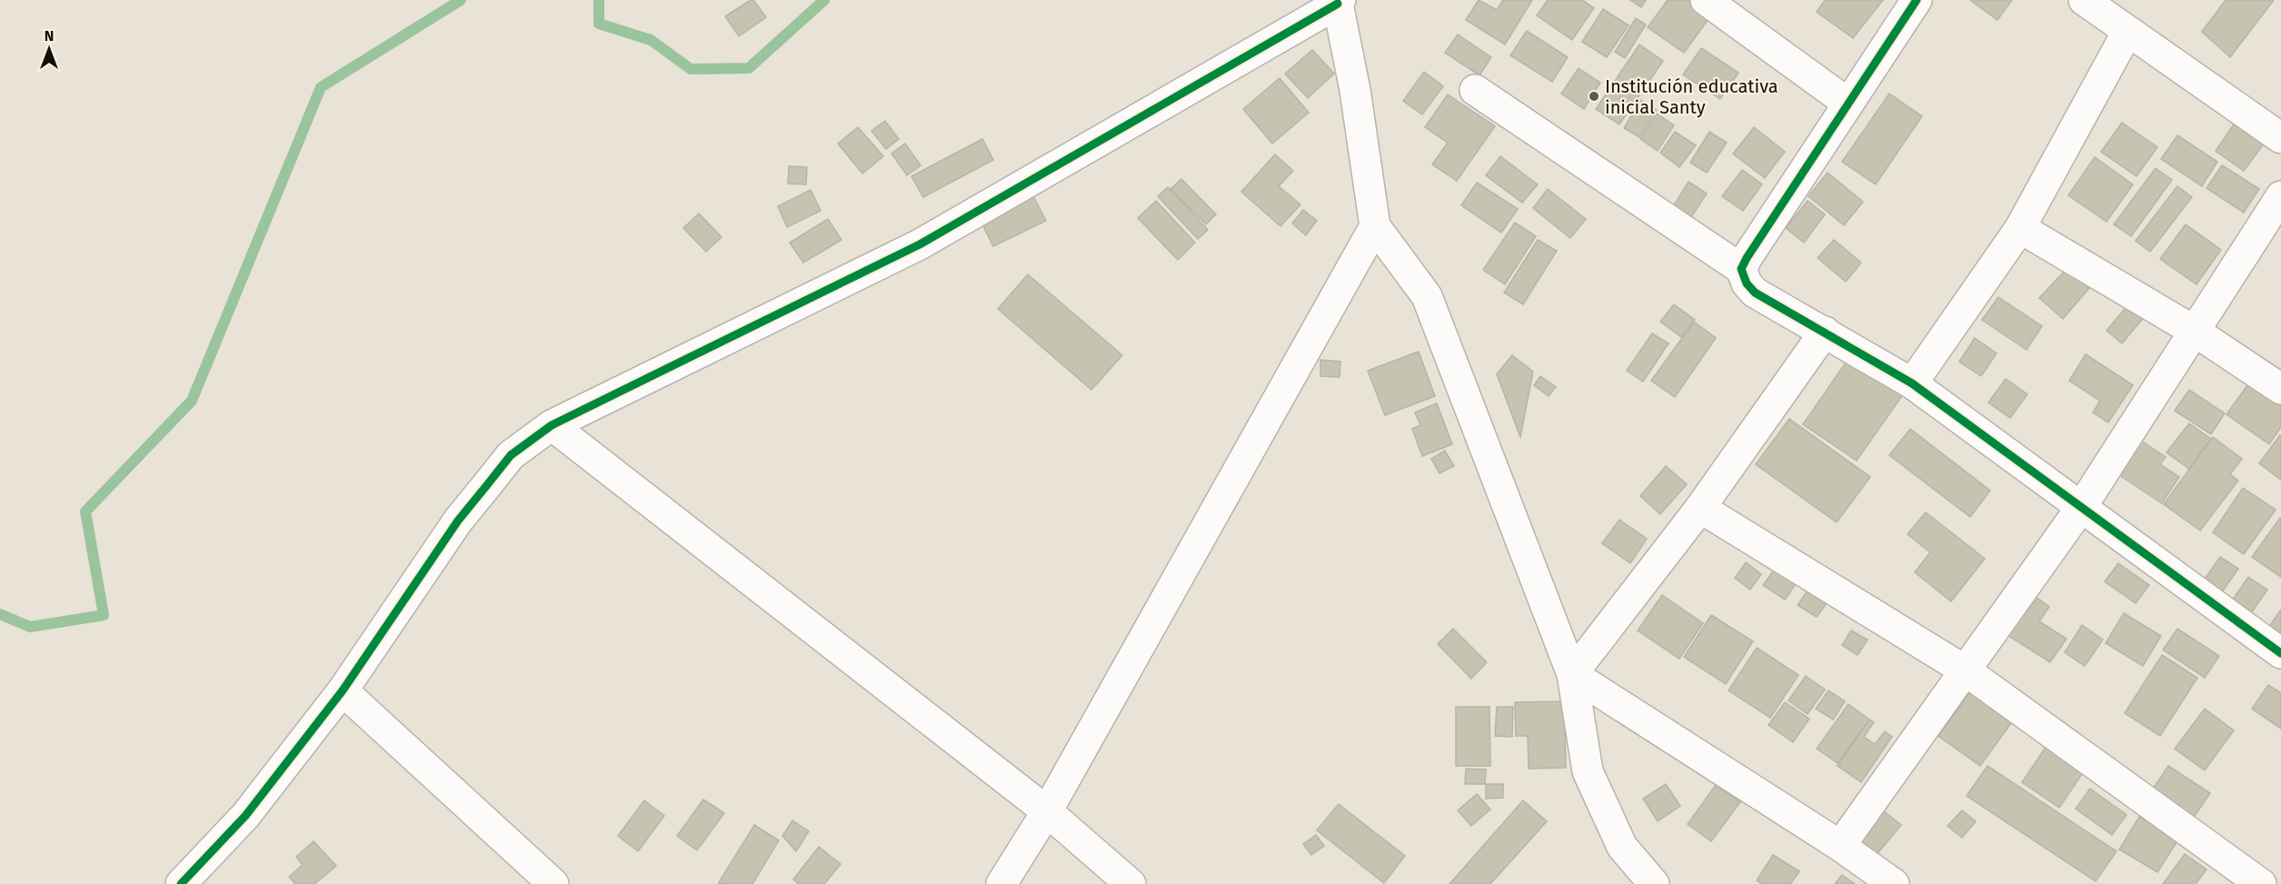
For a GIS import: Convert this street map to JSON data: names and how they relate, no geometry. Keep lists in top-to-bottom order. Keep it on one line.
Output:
{"places":["Institución educativa inicial Santy"],"north":"top"}
